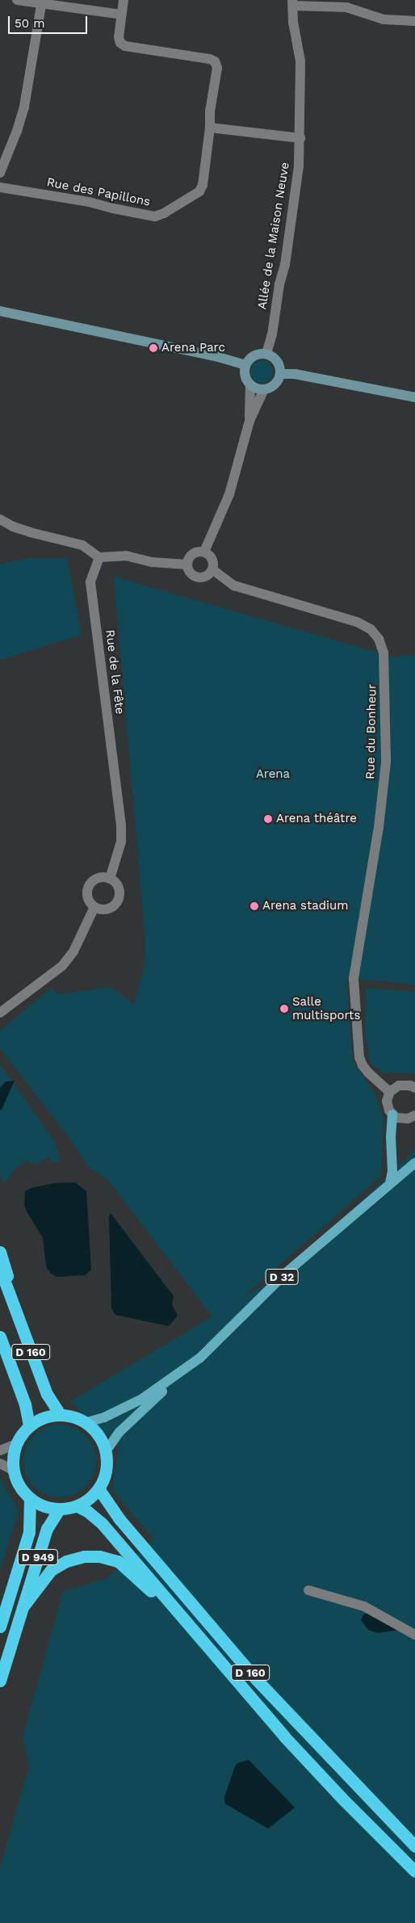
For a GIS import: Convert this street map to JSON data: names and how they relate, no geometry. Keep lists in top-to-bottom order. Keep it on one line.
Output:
{"streets":{"highway":["D 160","D 949"],"main road":["D 32"],"street":["Rue des Papillons","Allée de la Maison Neuve","Rue de la Fête","Rue du Bonheur"]},"crossings":[["D 32","D 160"],["D 32","D 949"],["D 160","D 949"]],"parks":["Arena"],"places":["Arena Parc","Arena théâtre","Arena stadium","Salle multisports"],"scale_bar":"50 m"}
